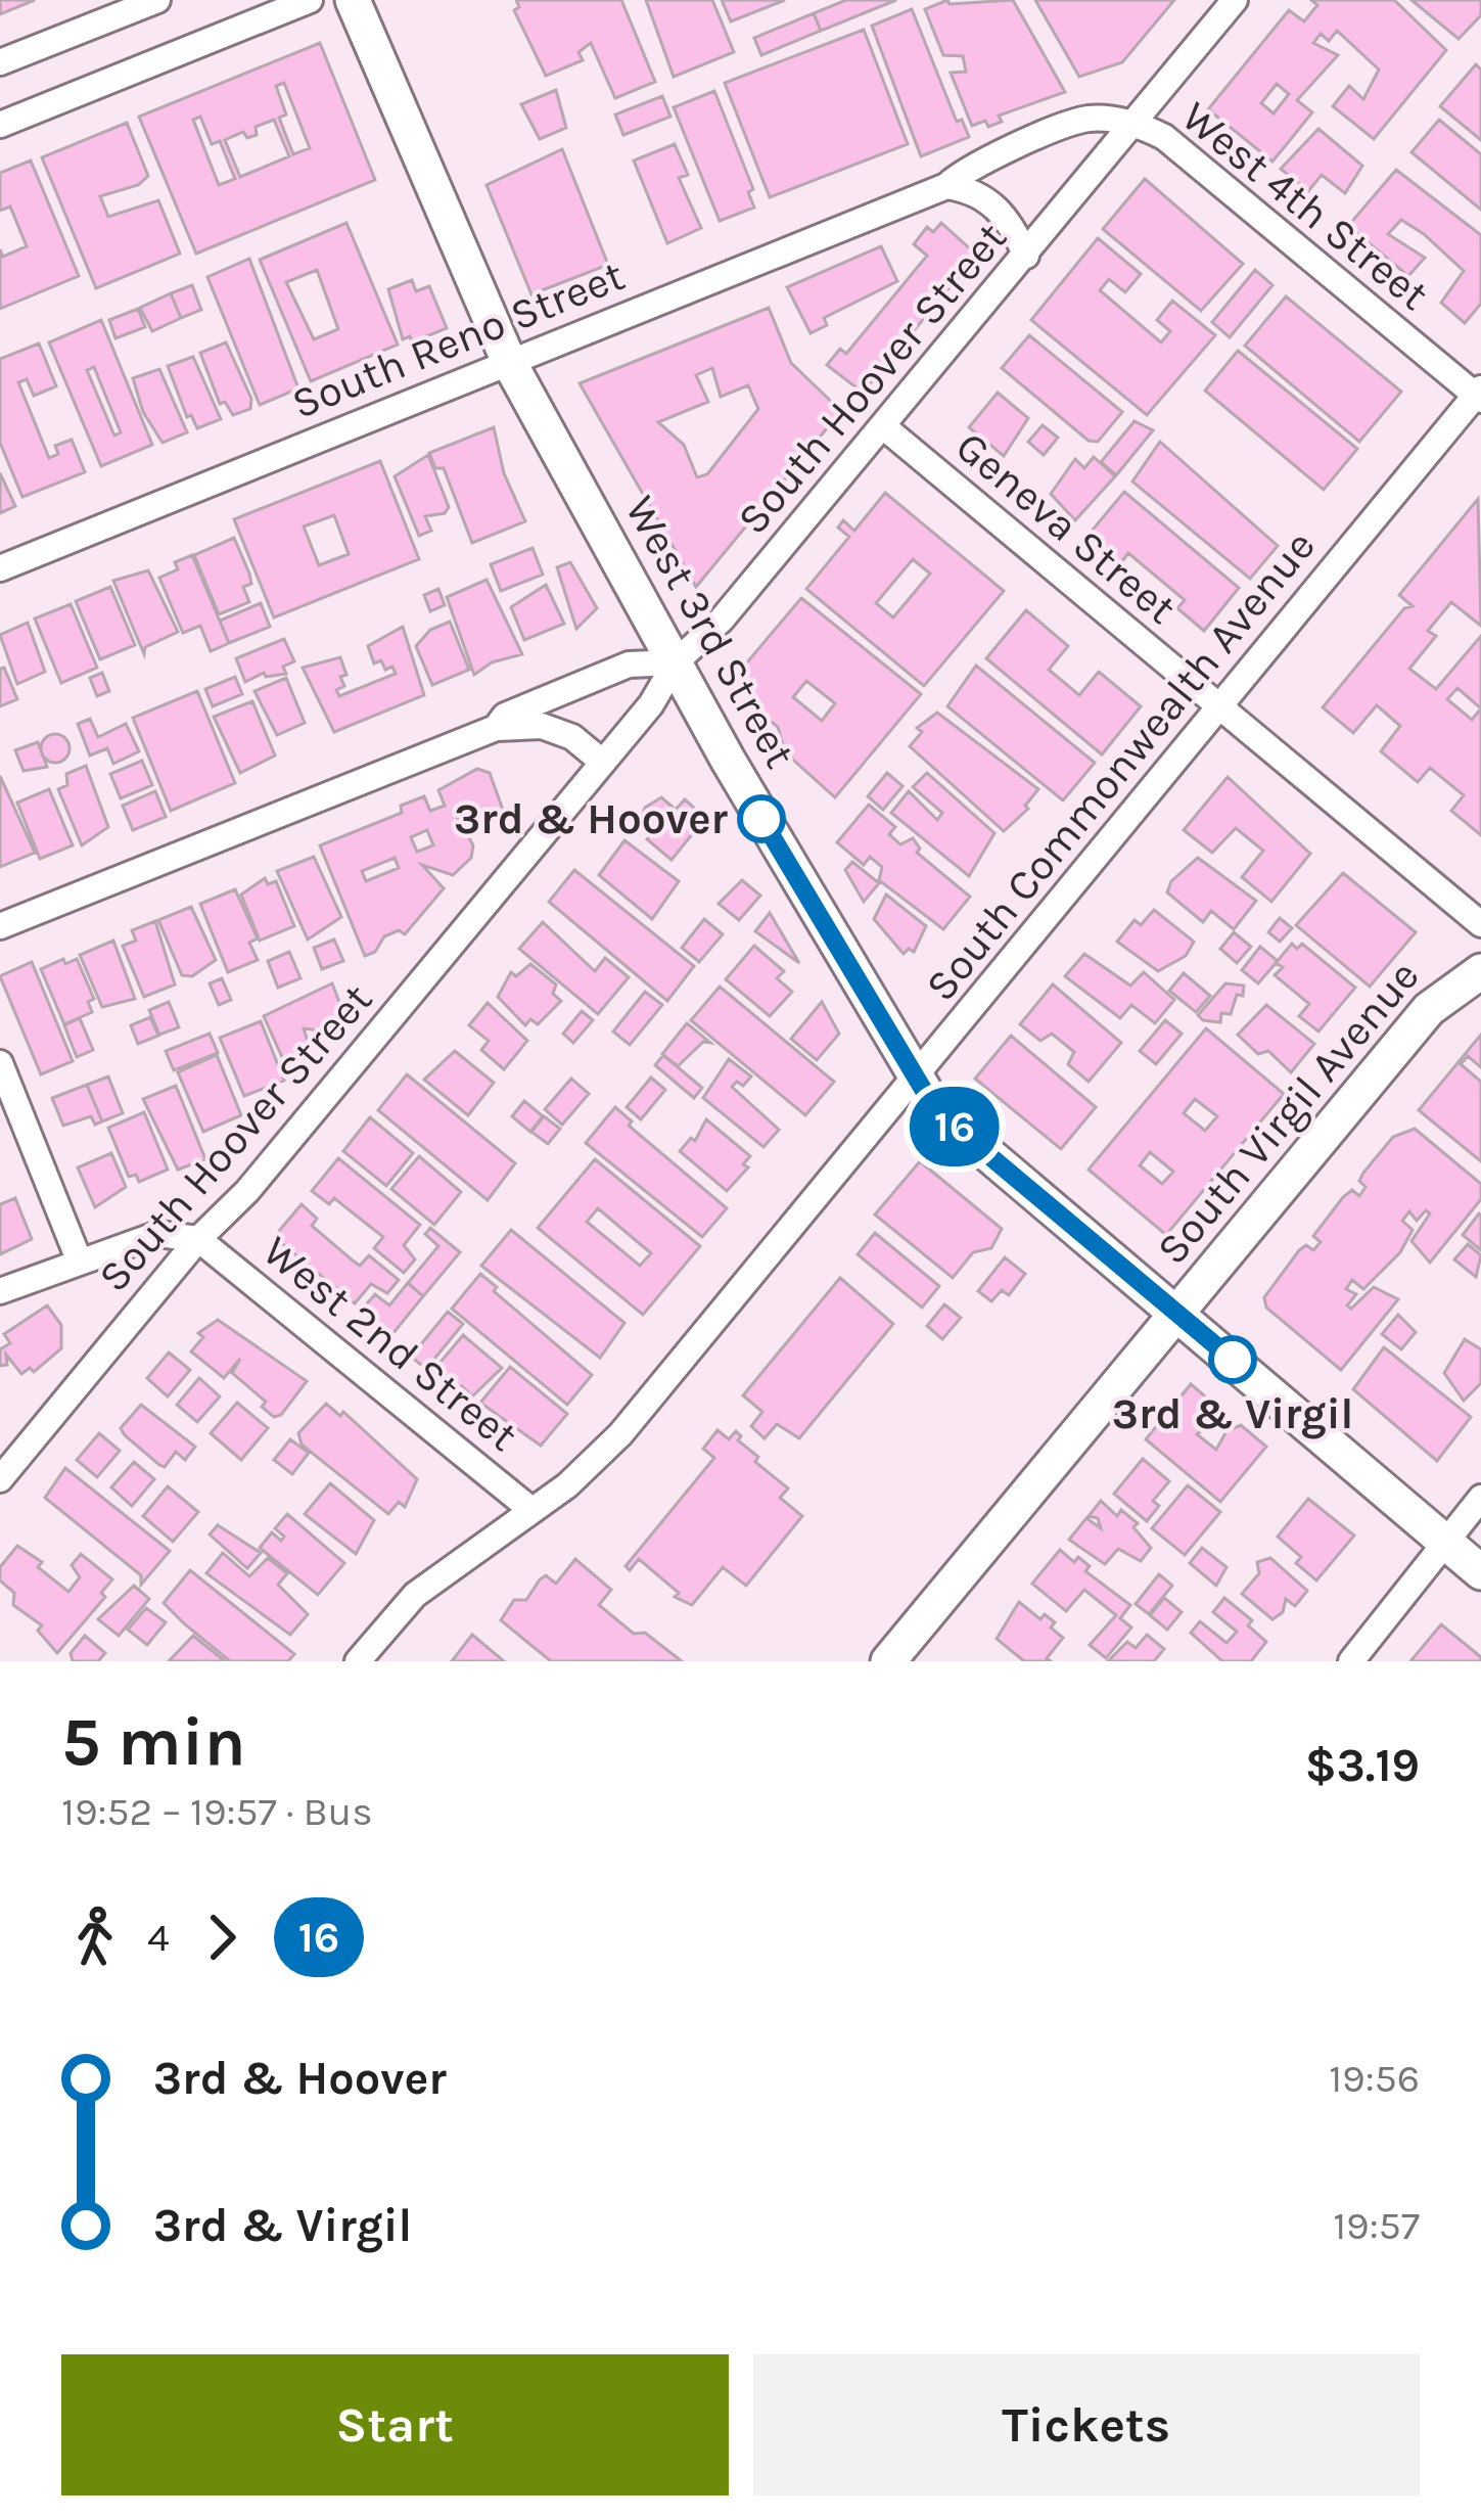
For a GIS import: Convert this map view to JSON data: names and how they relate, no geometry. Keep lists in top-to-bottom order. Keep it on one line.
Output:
{"streets":{"main road":["West 3rd Street","South Virgil Avenue"],"street":["West 4th Street","South Reno Street","South Hoover Street","Geneva Street","South Commonwealth Avenue","West 2nd Street"]},"crossings":[["West 4th Street","South Reno Street"],["West 4th Street","South Hoover Street"],["West 4th Street","South Commonwealth Avenue"],["South Reno Street","South Hoover Street"],["South Reno Street","West 3rd Street"],["South Hoover Street","Geneva Street"],["South Hoover Street","West 3rd Street"],["South Hoover Street","West 2nd Street"],["Geneva Street","South Commonwealth Avenue"],["West 3rd Street","South Commonwealth Avenue"],["West 3rd Street","South Virgil Avenue"],["South Commonwealth Avenue","West 2nd Street"]],"places":["3rd & Hoover","3rd & Virgil"],"lines":["bus line 16"],"page":{"on_map":"16","heading":["5 min","19:52 – 19:57 · Bus","$3.19"],"legs":["4","16"],"list":[{"name":"3rd & Hoover","value":"19:56"},{"name":"3rd & Virgil","value":"19:57"}],"buttons":["Start","Tickets"]}}
